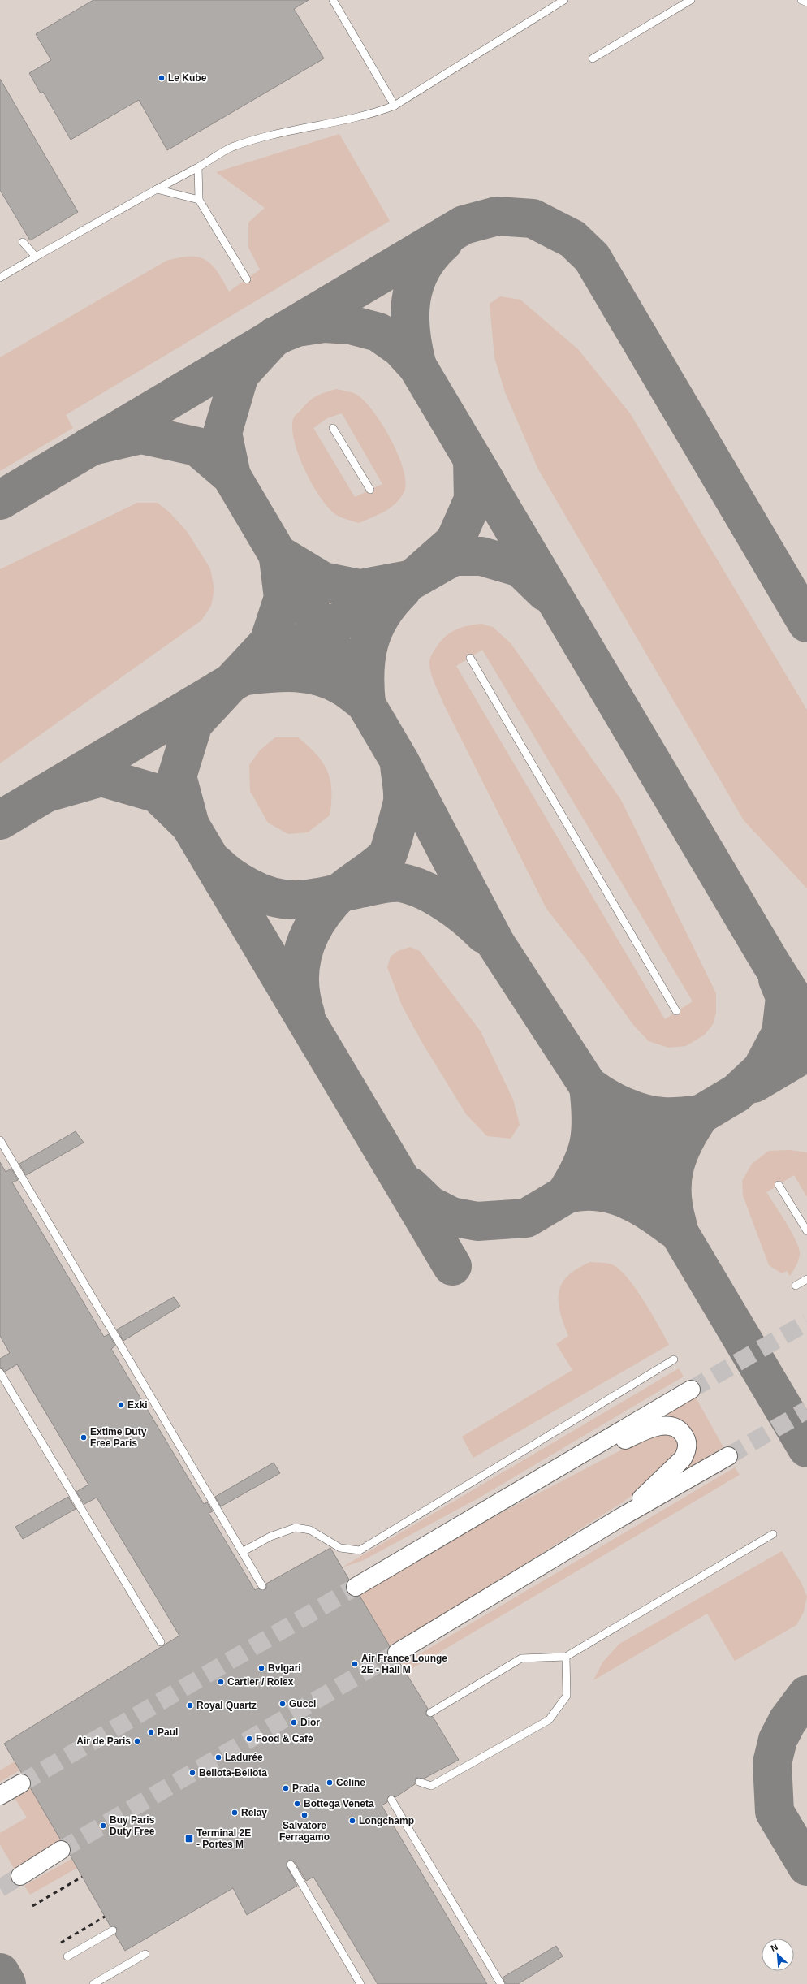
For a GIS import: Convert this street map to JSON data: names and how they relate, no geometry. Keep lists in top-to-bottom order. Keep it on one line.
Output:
{"places":{"other":["Le Kube","Exki","Extime Duty Free Paris","Air France Lounge 2E - Hall M","Bvlgari","Cartier / Rolex","Gucci","Royal Quartz","Dior","Paul","Food & Café","Air de Paris","Ladurée","Bellota-Bellota","Celine","Prada","Bottega Veneta","Relay","Salvatore Ferragamo","Longchamp","Buy Paris Duty Free"],"transit":["Terminal 2E - Portes M"]},"north":"top left"}
